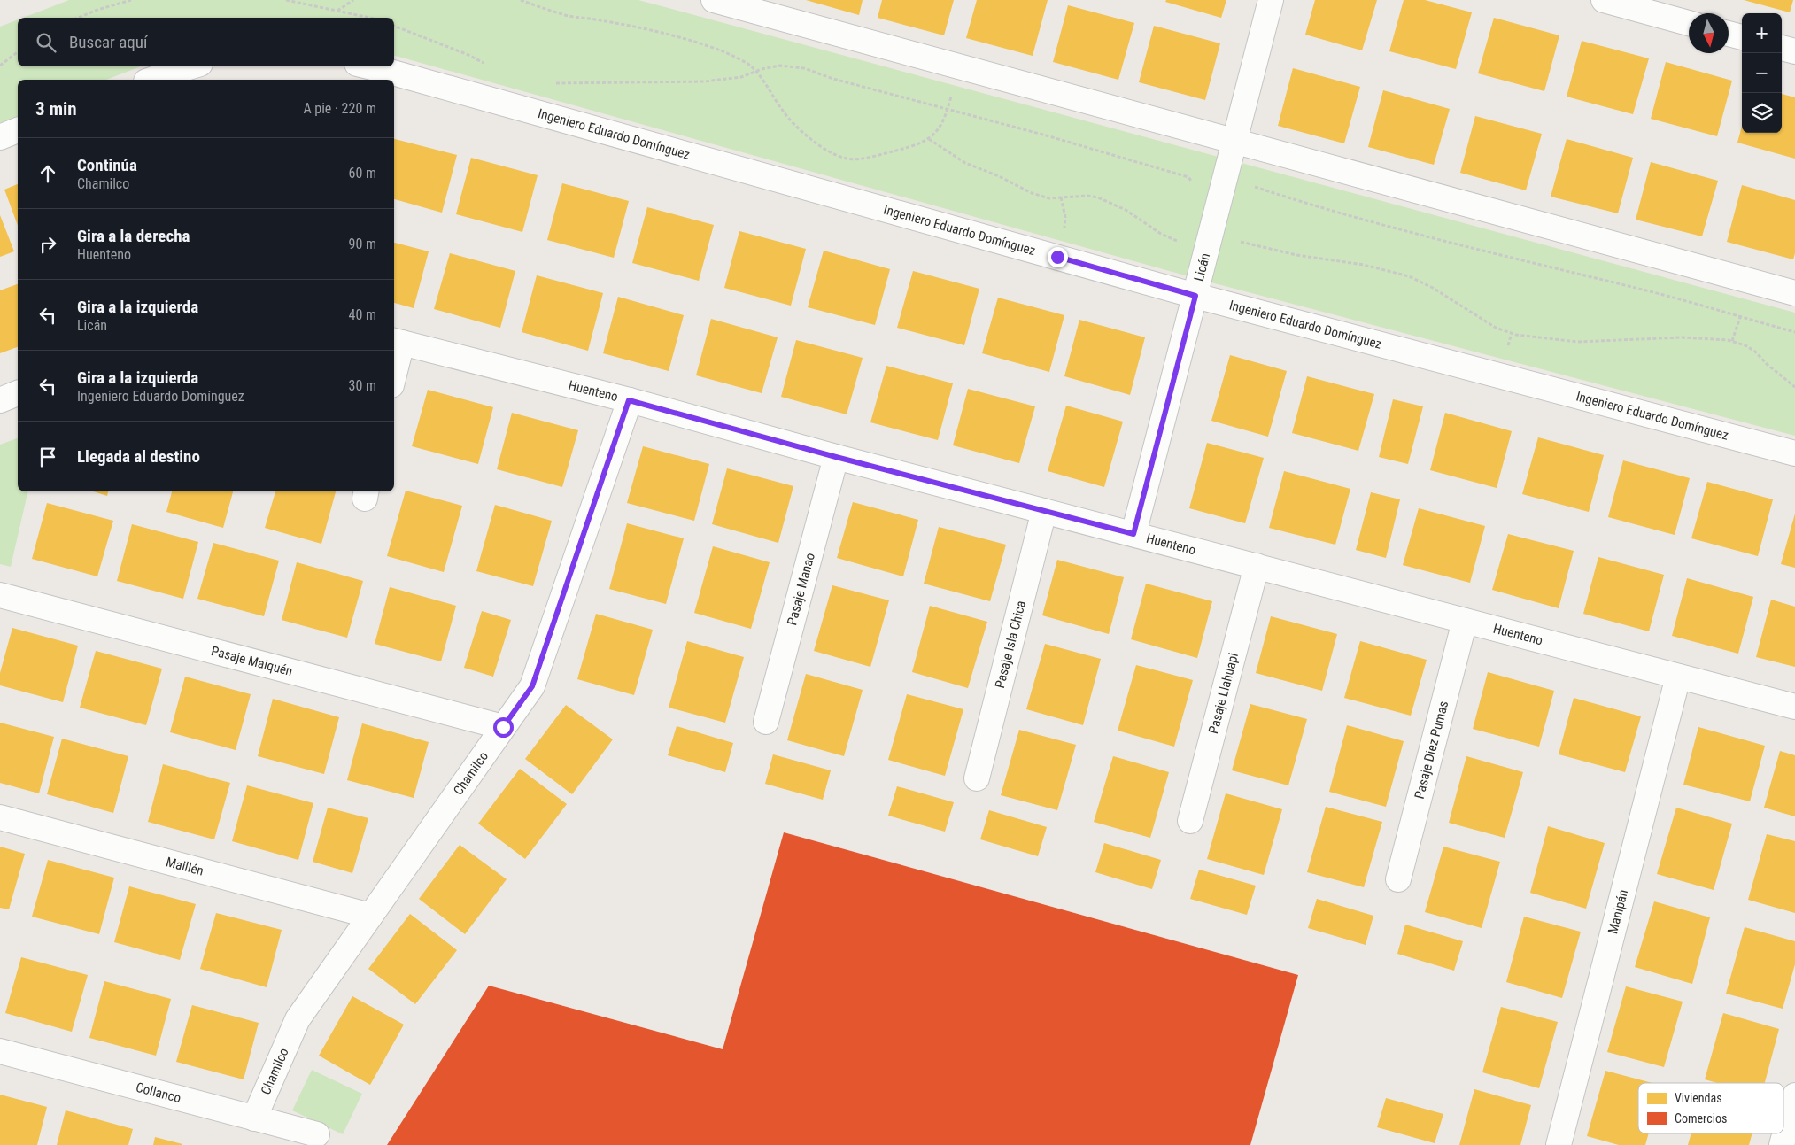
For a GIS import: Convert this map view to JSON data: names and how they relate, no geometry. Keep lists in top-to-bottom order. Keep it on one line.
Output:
{"streets":{"street":["Ingeniero Eduardo Domínguez","Licán","Huenteno","Pasaje Manao","Pasaje Isla Chica","Pasaje Maiquén","Pasaje Llahuapi","Pasaje Diez Pumas","Chamilco","Maillén","Manipán","Collanco"]},"crossings":[["Ingeniero Eduardo Domínguez","Licán"],["Licán","Huenteno"],["Huenteno","Pasaje Manao"],["Huenteno","Pasaje Isla Chica"],["Huenteno","Pasaje Llahuapi"],["Huenteno","Pasaje Diez Pumas"],["Huenteno","Chamilco"],["Huenteno","Manipán"],["Pasaje Maiquén","Chamilco"],["Chamilco","Maillén"],["Chamilco","Collanco"]],"legend":["Viviendas","Comercios"],"north":"bottom","page":{"map_buttons":["+","−"],"search":"Buscar aquí","heading":["3 min","A pie · 220 m"],"list":[["Continúa","Chamilco","60 m"],["Gira a la derecha","Huenteno","90 m"],["Gira a la izquierda","Licán","40 m"],["Gira a la izquierda","Ingeniero Eduardo Domínguez","30 m"],"Llegada al destino"]}}
